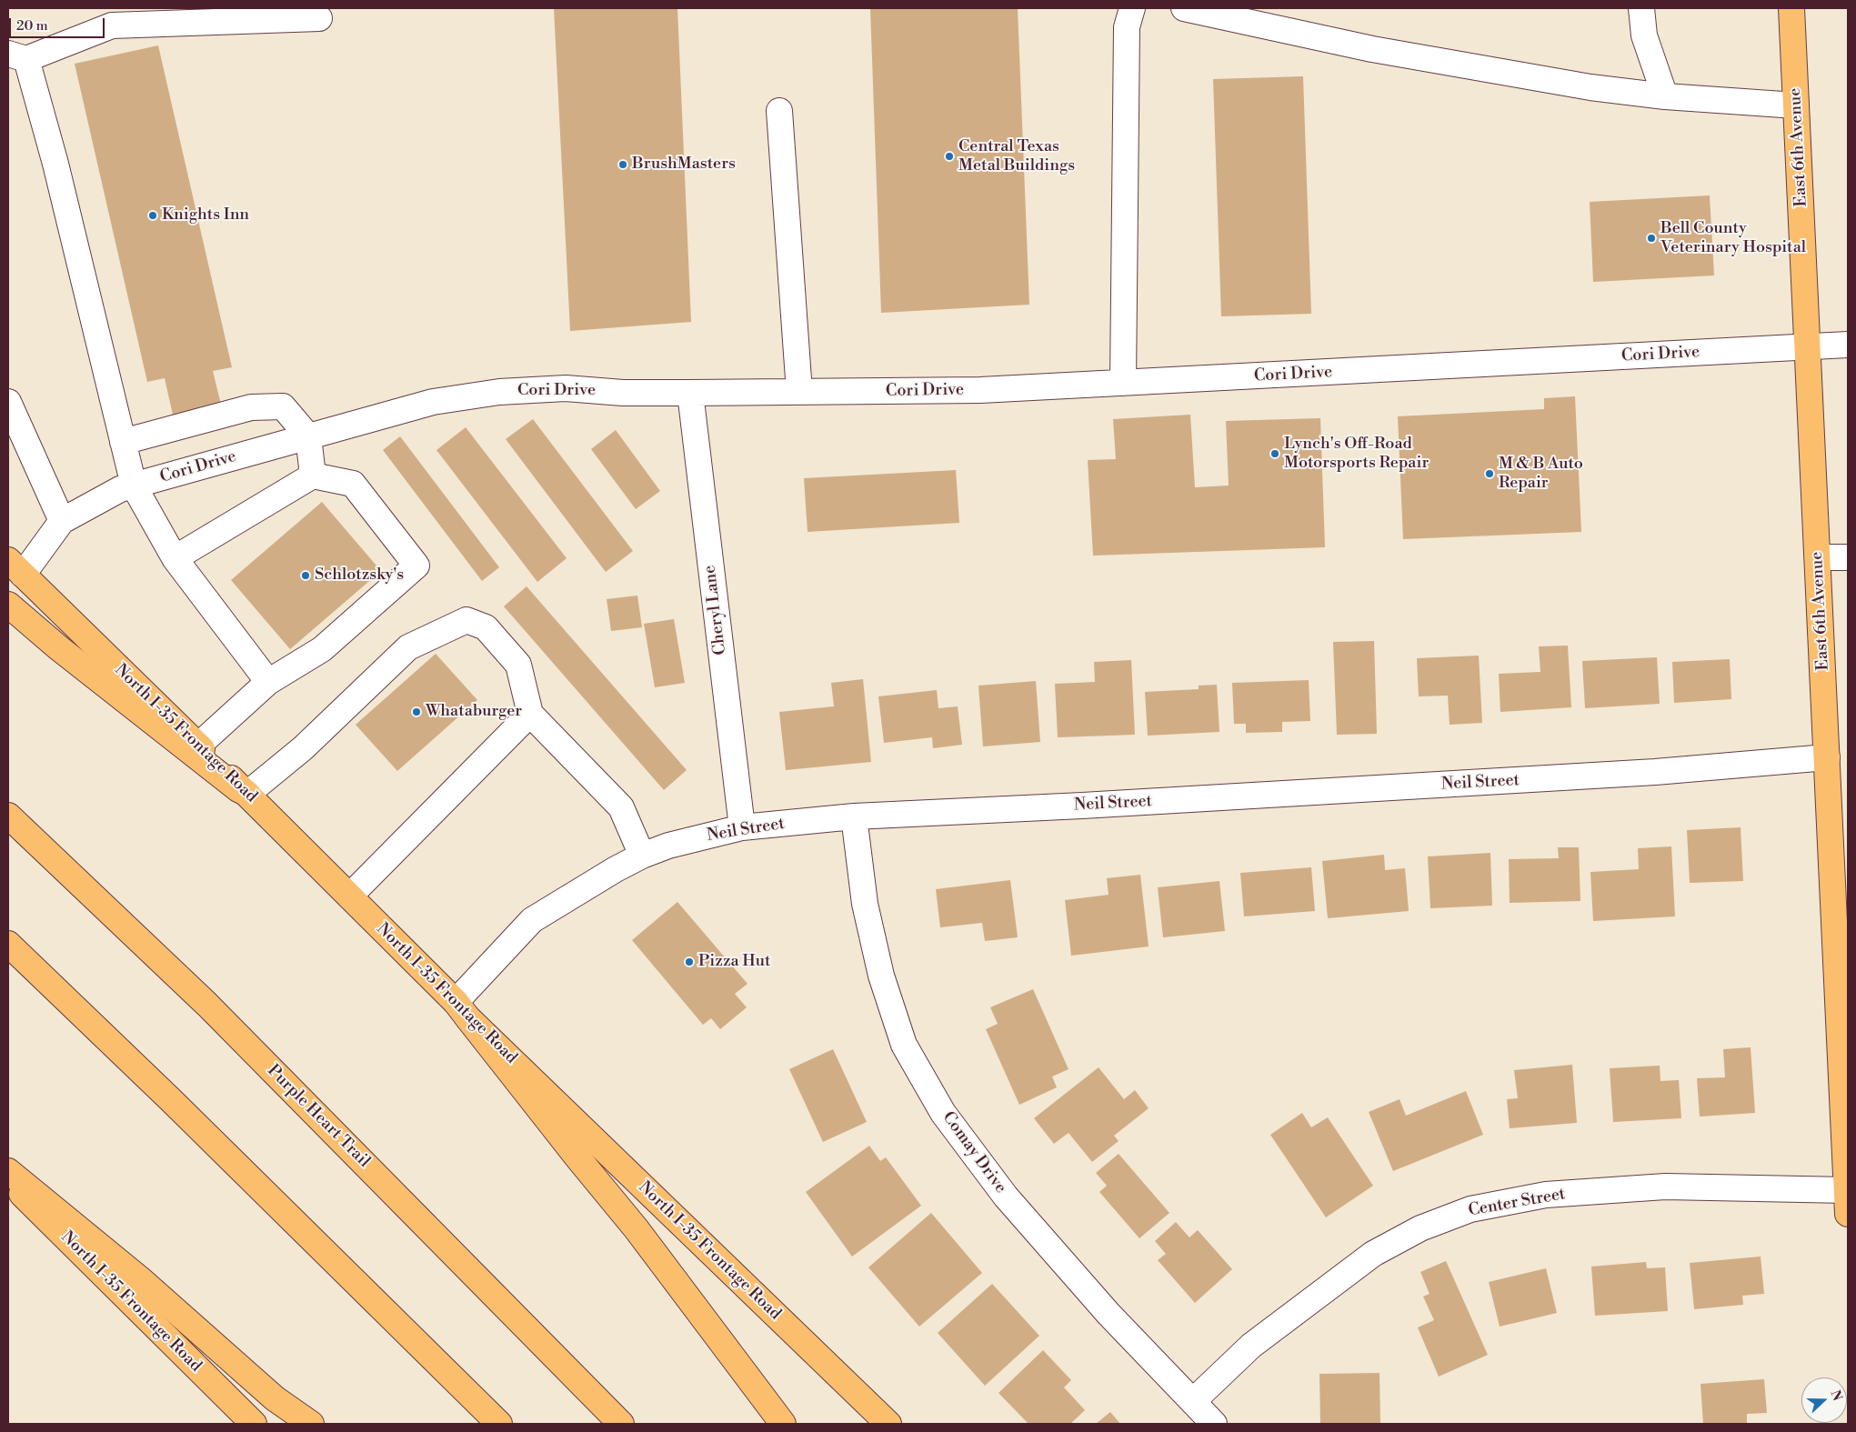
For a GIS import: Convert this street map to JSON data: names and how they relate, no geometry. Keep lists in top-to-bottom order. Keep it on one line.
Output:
{"streets":{"main road":["East 6th Avenue","North I-35 Frontage Road","Purple Heart Trail"],"street":["Cori Drive","Cheryl Lane","Neil Street","Comay Drive","Center Street"]},"crossings":[["East 6th Avenue","Cori Drive"],["East 6th Avenue","Neil Street"],["East 6th Avenue","Center Street"],["Cori Drive","Cheryl Lane"],["Cheryl Lane","Neil Street"],["North I-35 Frontage Road","Neil Street"],["Neil Street","Comay Drive"],["Comay Drive","Center Street"]],"places":["Central Texas Metal Buildings","BrushMasters","Knights Inn","Bell County Veterinary Hospital","Lynch's Off-Road Motorsports Repair","M & B Auto Repair","Schlotzsky's","Whataburger","Pizza Hut"],"scale_bar":"20 m","north":"right"}
